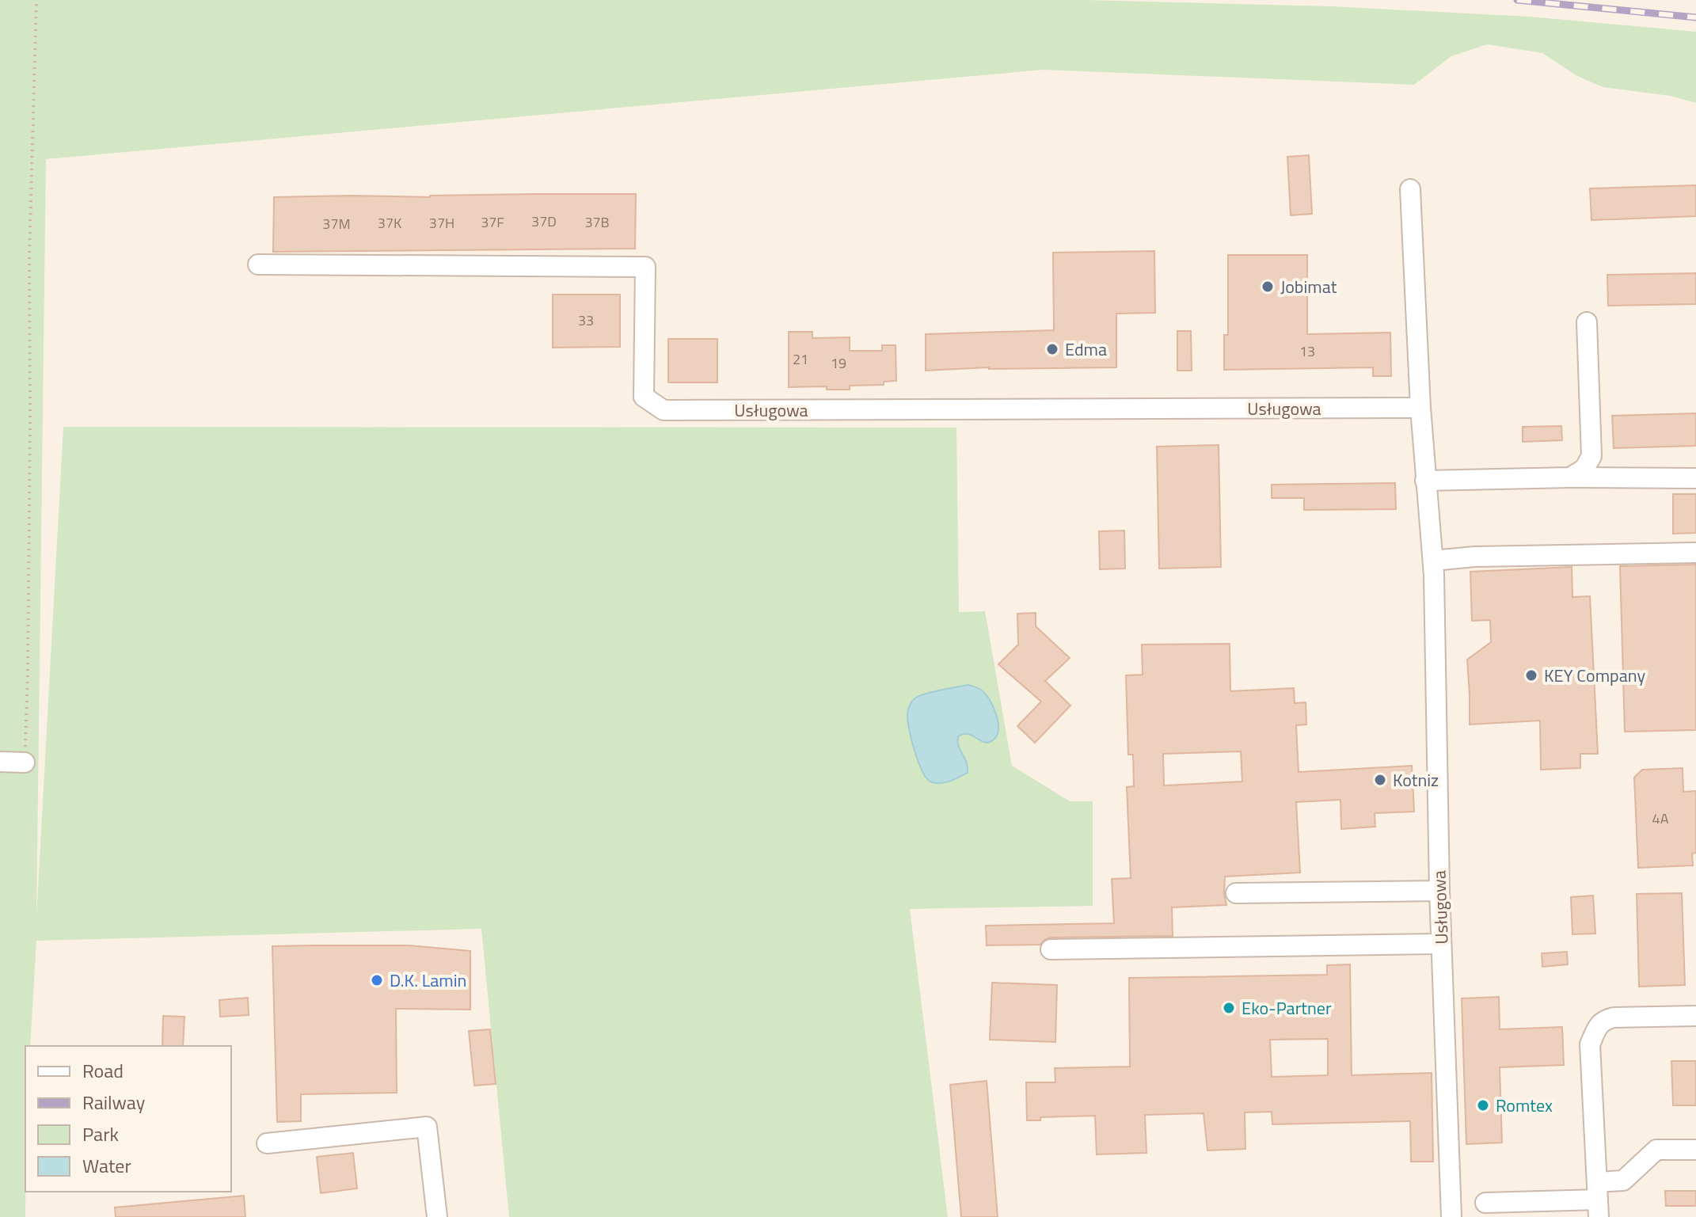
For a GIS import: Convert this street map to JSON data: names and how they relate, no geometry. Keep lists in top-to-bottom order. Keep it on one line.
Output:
{"streets":{"street":["Usługowa"]},"places":["Jobimat","Edma","KEY Company","Kotniz","D.K. Lamin","Eko-Partner","Romtex"],"house_numbers":["37D","37F","37B","37K","37H","37M","33","13","21","19","4A"],"legend":["Road","Railway","Park","Water"]}
